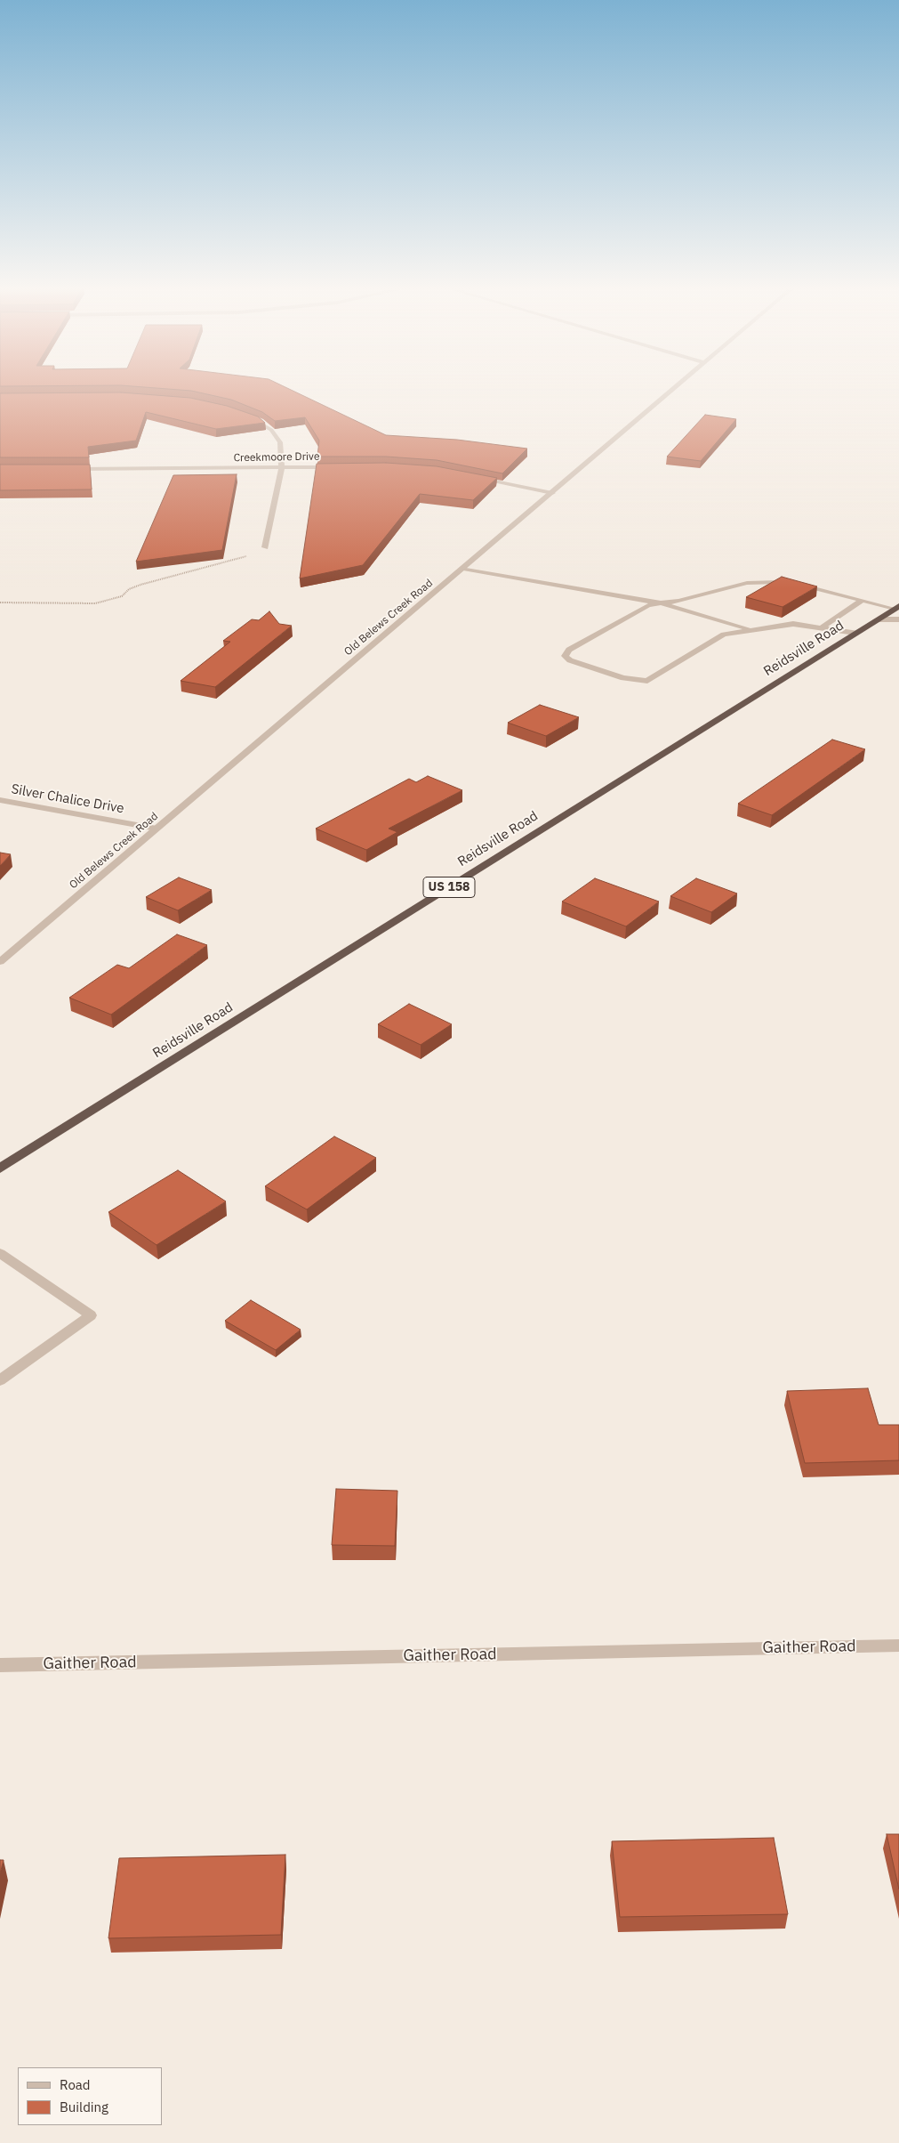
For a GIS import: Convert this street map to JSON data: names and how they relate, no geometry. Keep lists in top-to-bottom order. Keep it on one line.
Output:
{"streets":{"highway":["Reidsville Road","US 158"],"street":["Creekmoore Drive","Old Belews Creek Road","Silver Chalice Drive","Gaither Road"]},"crossings":[["Old Belews Creek Road","Silver Chalice Drive"]],"legend":["Road","Building"]}
